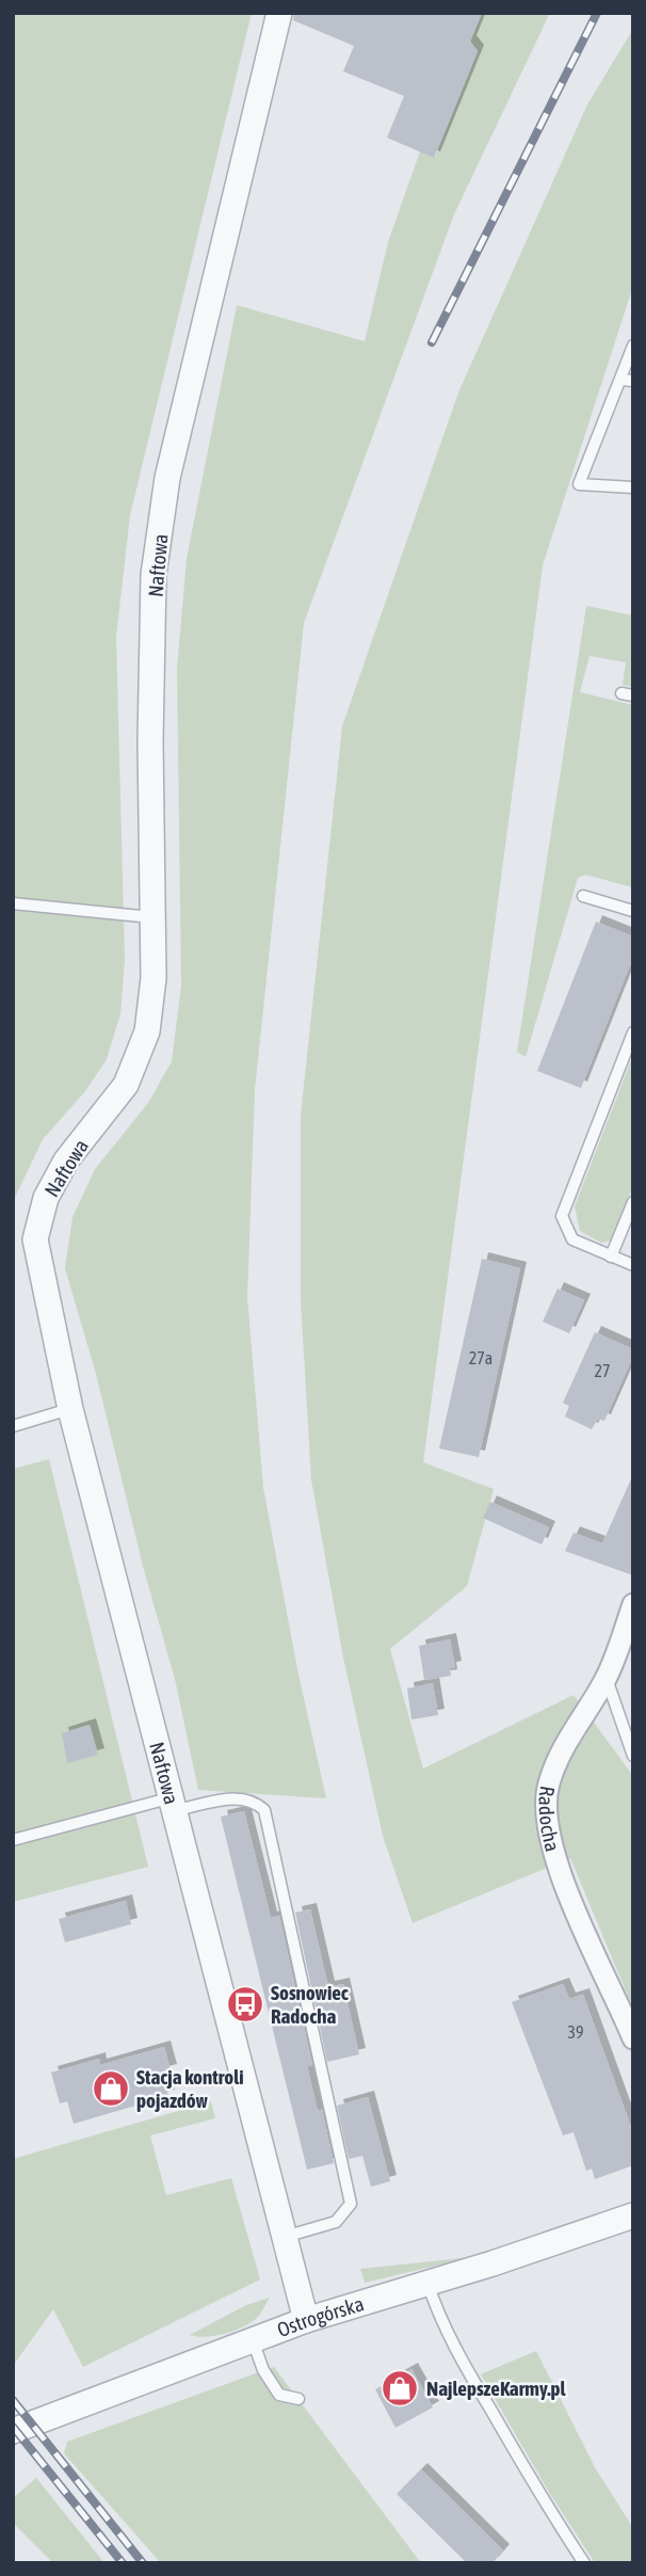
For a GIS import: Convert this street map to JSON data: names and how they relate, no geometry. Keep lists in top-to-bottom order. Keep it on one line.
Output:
{"streets":{"street":["Naftowa","Radocha","Ostrogórska"]},"crossings":[["Naftowa","Ostrogórska"]],"places":{"bus stop":["Sosnowiec Radocha"],"shop":["Stacja kontroli pojazdów","NajlepszeKarmy.pl"]},"house_numbers":["27a","27","39"]}
